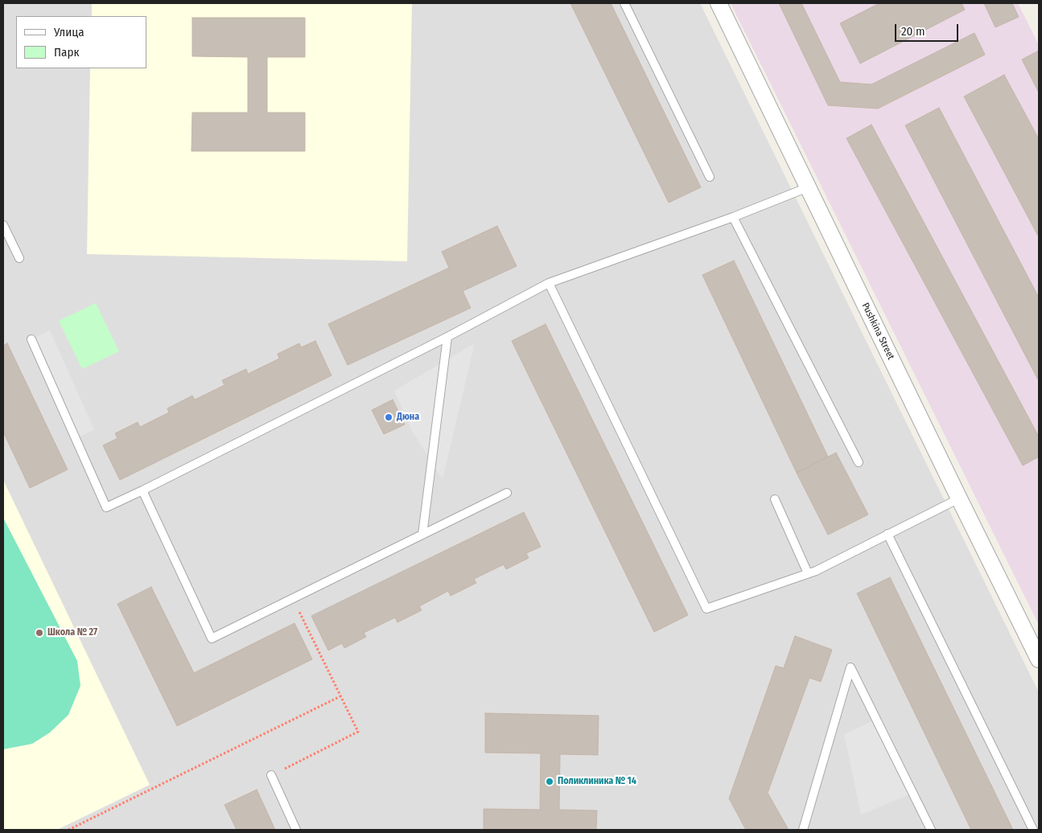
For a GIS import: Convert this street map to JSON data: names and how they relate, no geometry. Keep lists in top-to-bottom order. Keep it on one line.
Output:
{"streets":{"street":["Pushkina Street"]},"places":["Дюна","Школа № 27","Поликлиника № 14"],"legend":["Улица","Парк"],"scale_bar":"20 m"}
